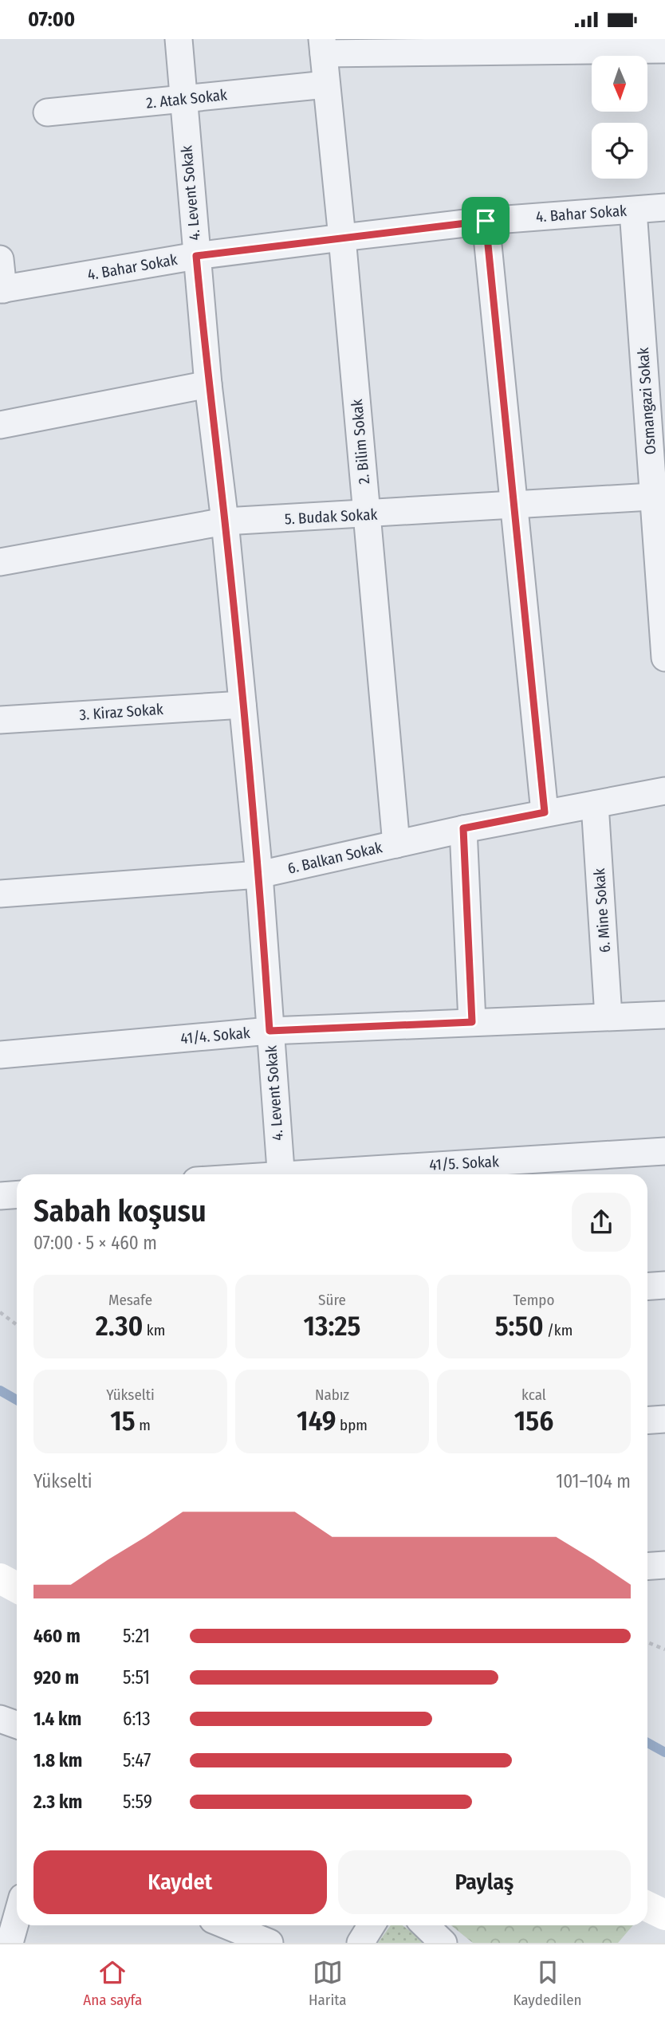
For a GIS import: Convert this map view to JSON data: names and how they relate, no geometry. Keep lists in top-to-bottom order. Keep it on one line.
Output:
{"streets":{"street":["2. Atak Sokak","4. Levent Sokak","4. Bahar Sokak","Osmangazi Sokak","2. Bilim Sokak","5. Budak Sokak","3. Kiraz Sokak","6. Balkan Sokak","6. Mine Sokak","41/4. Sokak","41/5. Sokak"]},"crossings":[["2. Atak Sokak","4. Levent Sokak"],["2. Atak Sokak","2. Bilim Sokak"],["4. Levent Sokak","4. Bahar Sokak"],["4. Levent Sokak","5. Budak Sokak"],["4. Levent Sokak","3. Kiraz Sokak"],["4. Levent Sokak","6. Balkan Sokak"],["4. Levent Sokak","41/4. Sokak"],["4. Bahar Sokak","Osmangazi Sokak"],["4. Bahar Sokak","2. Bilim Sokak"],["Osmangazi Sokak","5. Budak Sokak"],["2. Bilim Sokak","5. Budak Sokak"],["2. Bilim Sokak","6. Balkan Sokak"],["6. Balkan Sokak","6. Mine Sokak"],["6. Mine Sokak","41/4. Sokak"]],"north":"bottom","page":{"status":"07:00","heading":["Sabah koşusu","07:00 · 5 × 460 m"],"stats":[["Mesafe","2.30 km"],["Süre","13:25"],["Tempo","5:50 /km"],["Yükselti","15 m"],["Nabız","149 bpm"],["kcal","156"]],"chart":["Yükselti","101–104 m"],"list":[{"name":"460 m","note":"5:21"},{"name":"920 m","note":"5:51"},{"name":"1.4 km","note":"6:13"},{"name":"1.8 km","note":"5:47"},{"name":"2.3 km","note":"5:59"}],"buttons":["Kaydet","Paylaş"],"tabs":["Ana sayfa","Harita","Kaydedilen"]}}
